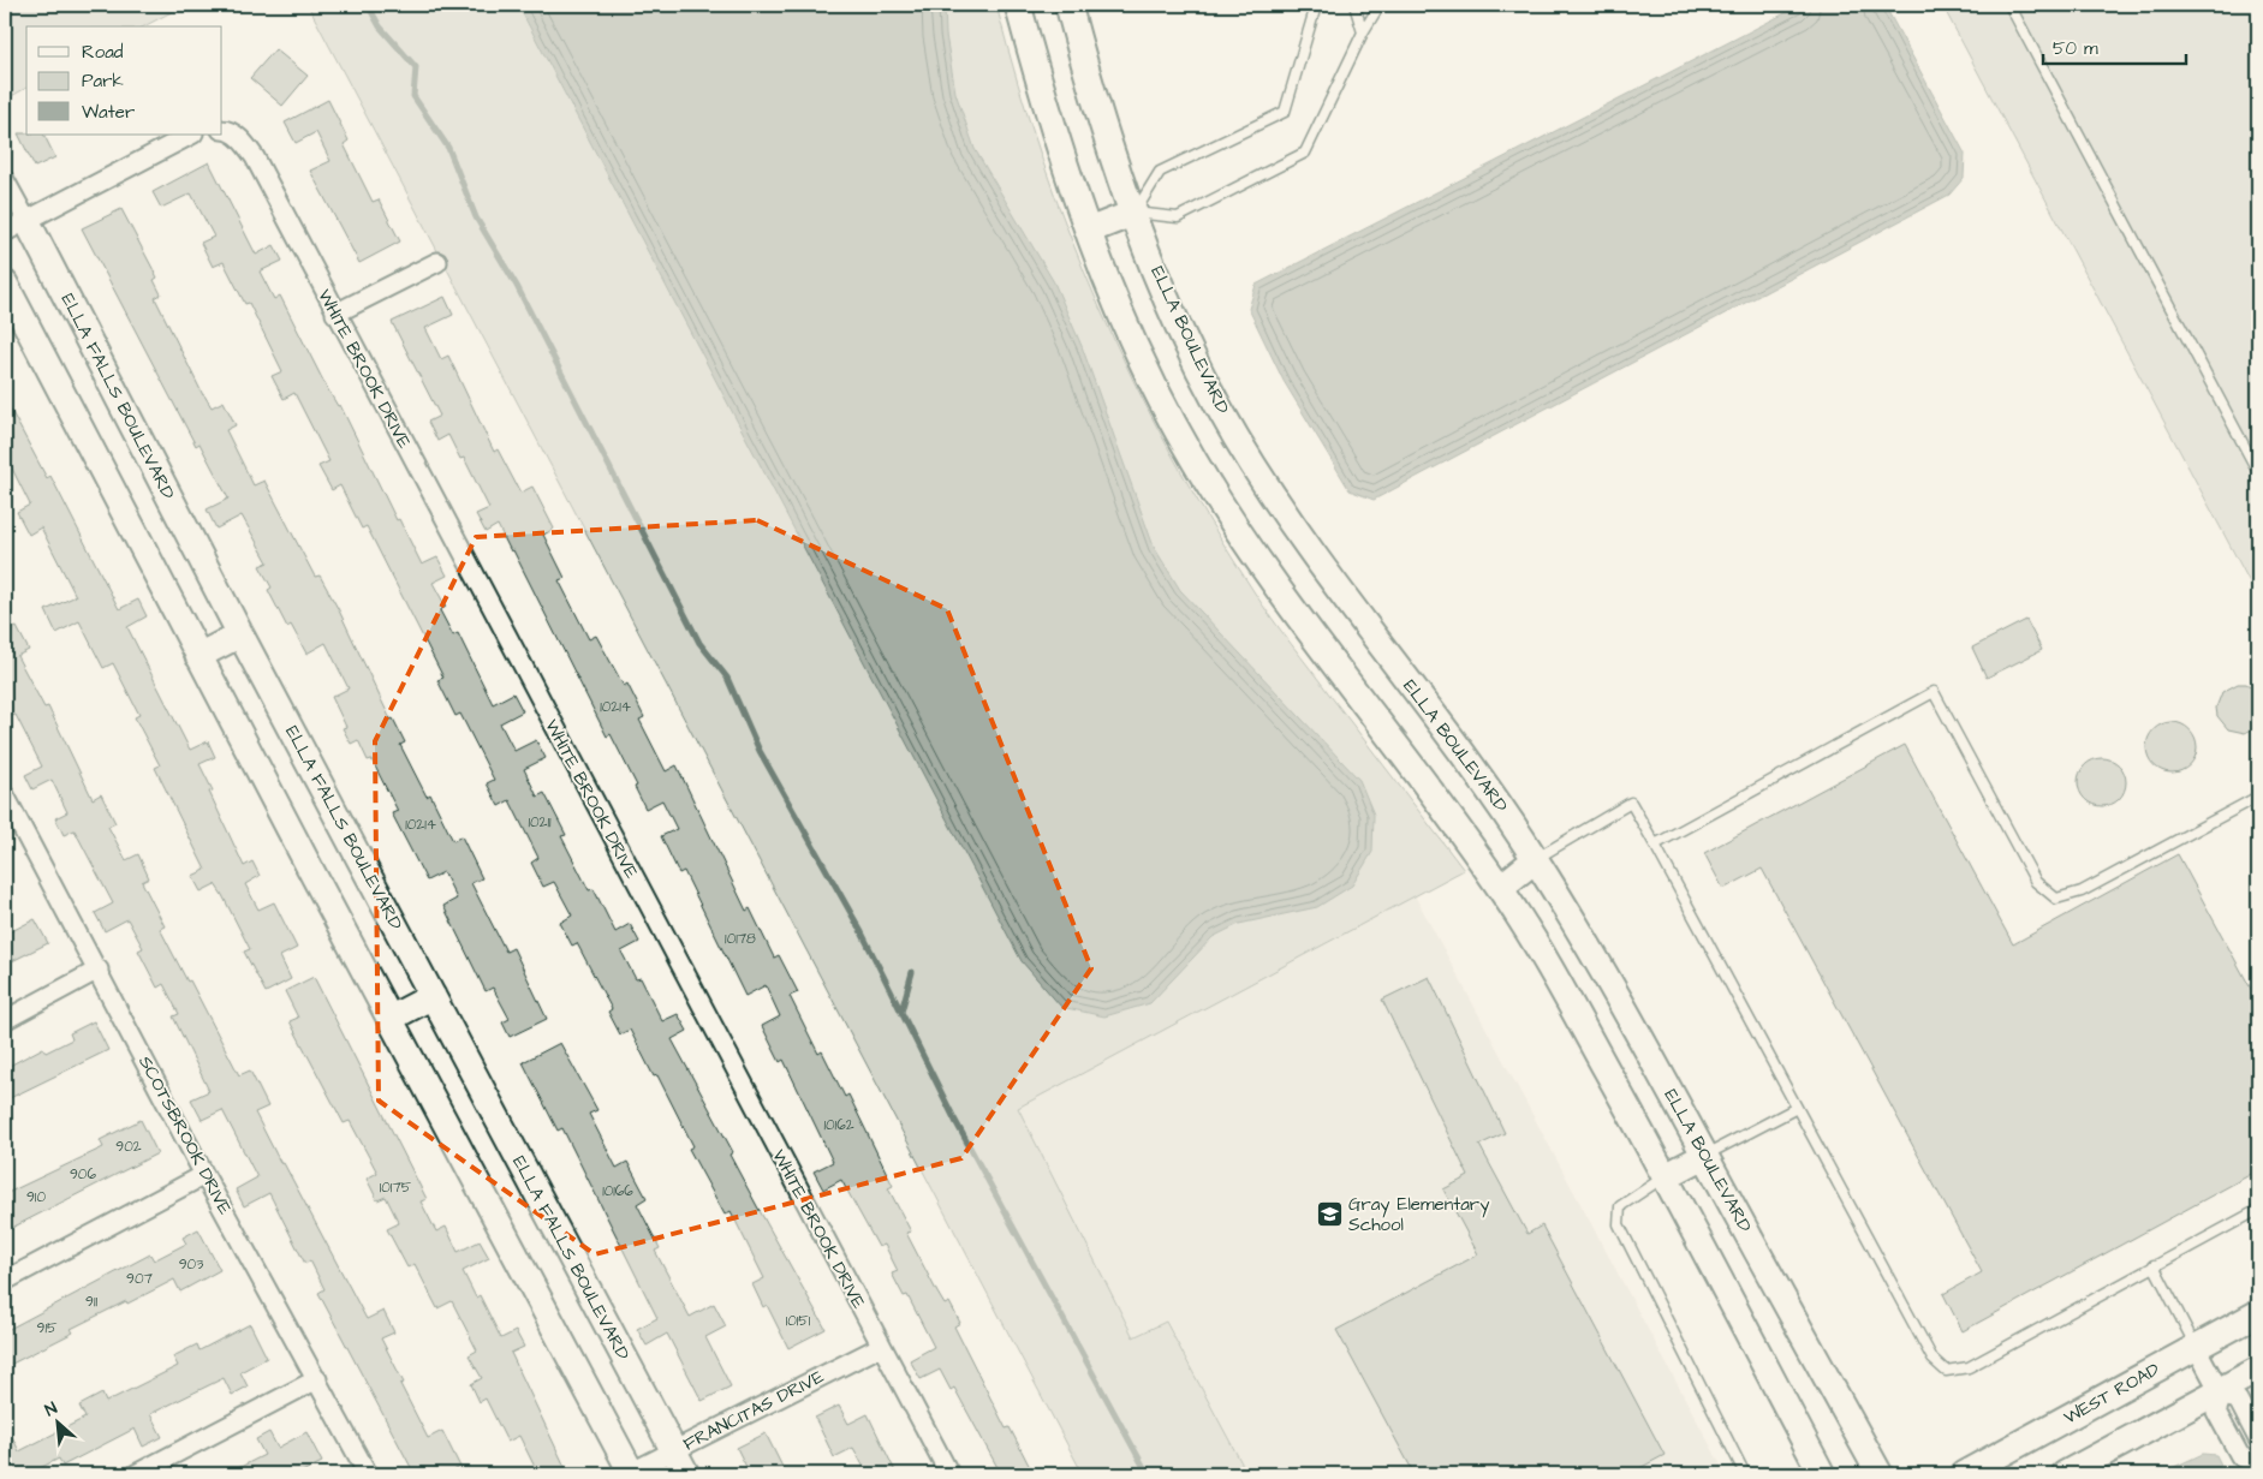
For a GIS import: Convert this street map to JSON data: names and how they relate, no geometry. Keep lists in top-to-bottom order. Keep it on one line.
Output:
{"streets":{"main road":["ELLA BOULEVARD","ELLA FALLS BOULEVARD","WEST ROAD"],"street":["WHITE BROOK DRIVE","SCOTSBROOK DRIVE","FRANCITAS DRIVE"]},"crossings":[["WHITE BROOK DRIVE","FRANCITAS DRIVE"],["ELLA FALLS BOULEVARD","FRANCITAS DRIVE"]],"places":{"school or university":["Gray Elementary School"]},"house_numbers":["10214","10211","10214","10178","10162","902","906","10175","10166","910","903","907","911","10151","915"],"legend":["Road","Park","Water"],"scale_bar":"50 m","north":"top left"}
